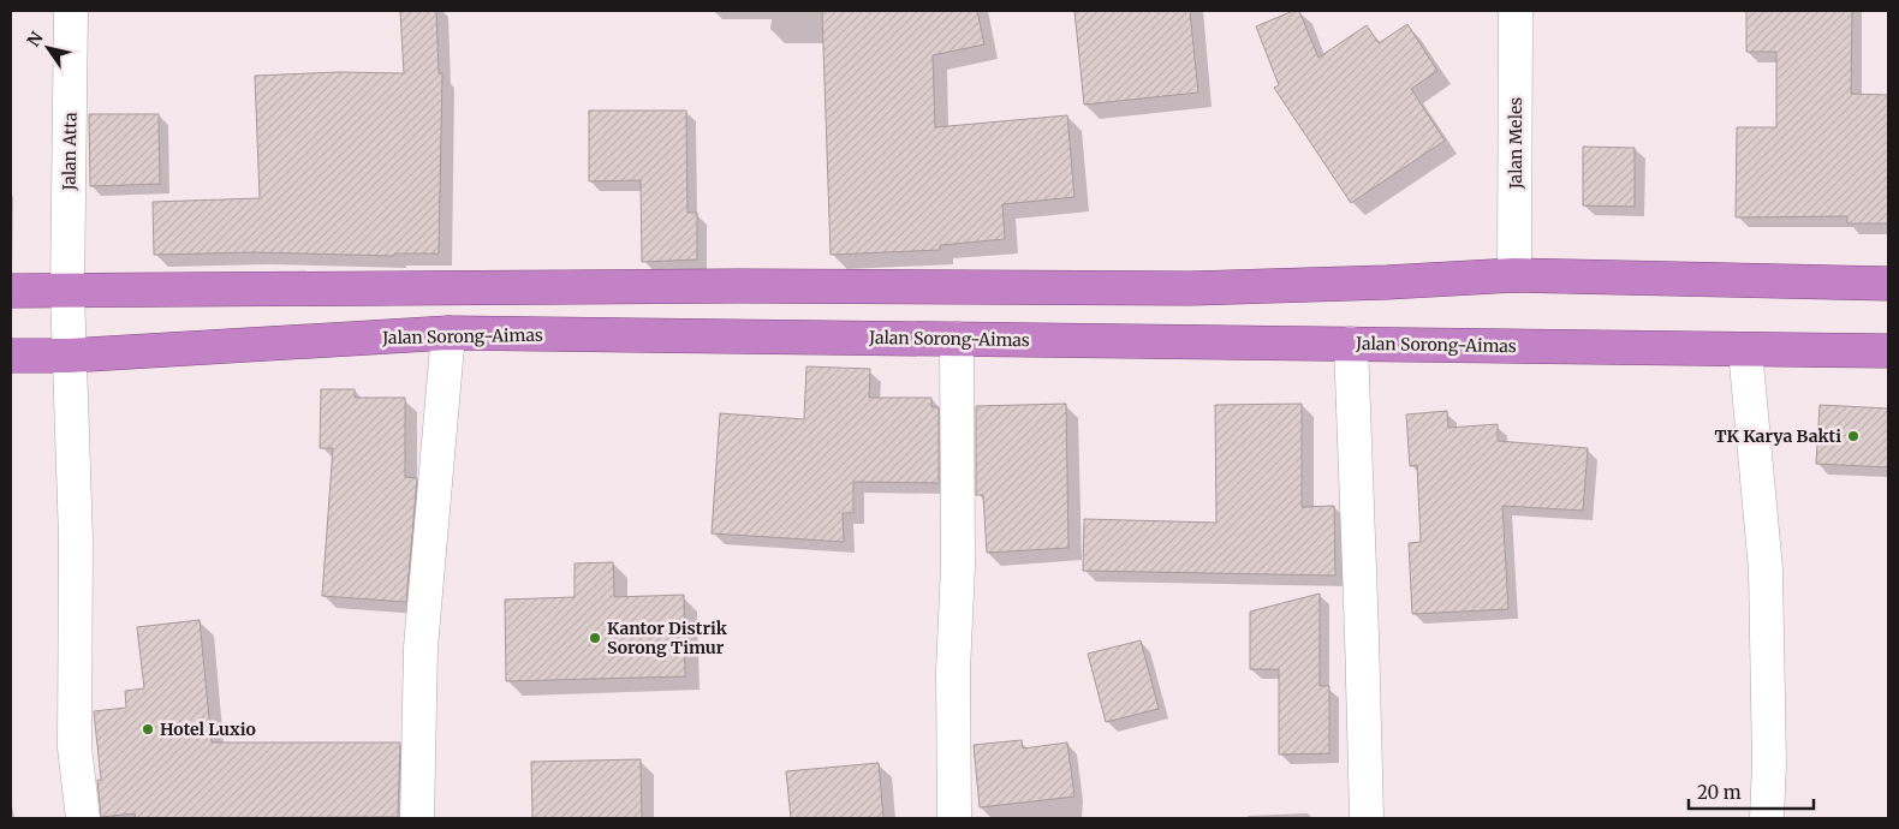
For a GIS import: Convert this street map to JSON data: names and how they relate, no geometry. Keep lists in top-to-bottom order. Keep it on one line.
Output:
{"streets":{"highway":["Jalan Sorong-Aimas"],"street":["Jalan Meles","Jalan Atta"]},"crossings":[["Jalan Atta","Jalan Sorong-Aimas"]],"places":["TK Karya Bakti","Kantor Distrik Sorong Timur","Hotel Luxio"],"scale_bar":"20 m","north":"top left"}
